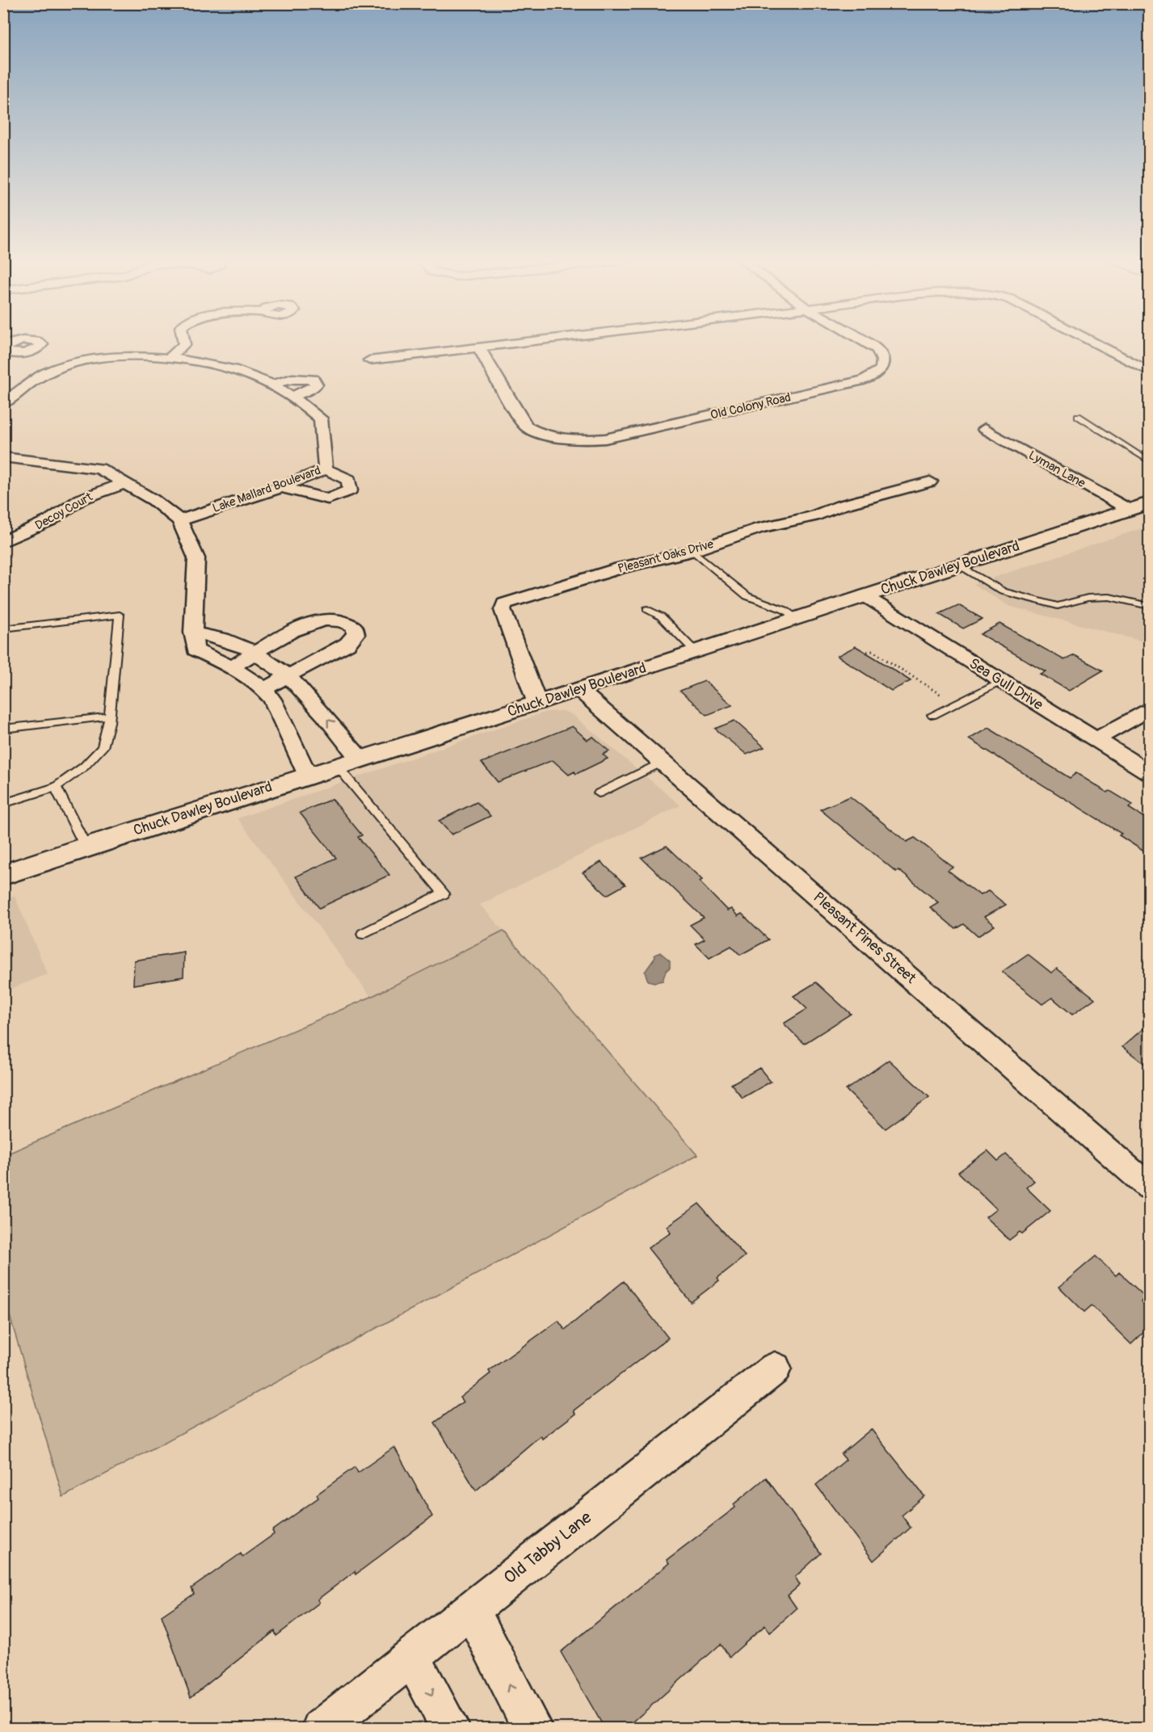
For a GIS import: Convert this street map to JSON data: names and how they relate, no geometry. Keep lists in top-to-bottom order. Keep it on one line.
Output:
{"streets":{"main road":["Chuck Dawley Boulevard"],"street":["Old Colony Road","Lyman Lane","Lake Mallard Boulevard","Decoy Court","Pleasant Oaks Drive","Sea Gull Drive","Pleasant Pines Street","Old Tabby Lane"]},"crossings":[["Lyman Lane","Chuck Dawley Boulevard"],["Pleasant Oaks Drive","Chuck Dawley Boulevard"],["Chuck Dawley Boulevard","Sea Gull Drive"],["Chuck Dawley Boulevard","Pleasant Pines Street"]]}
